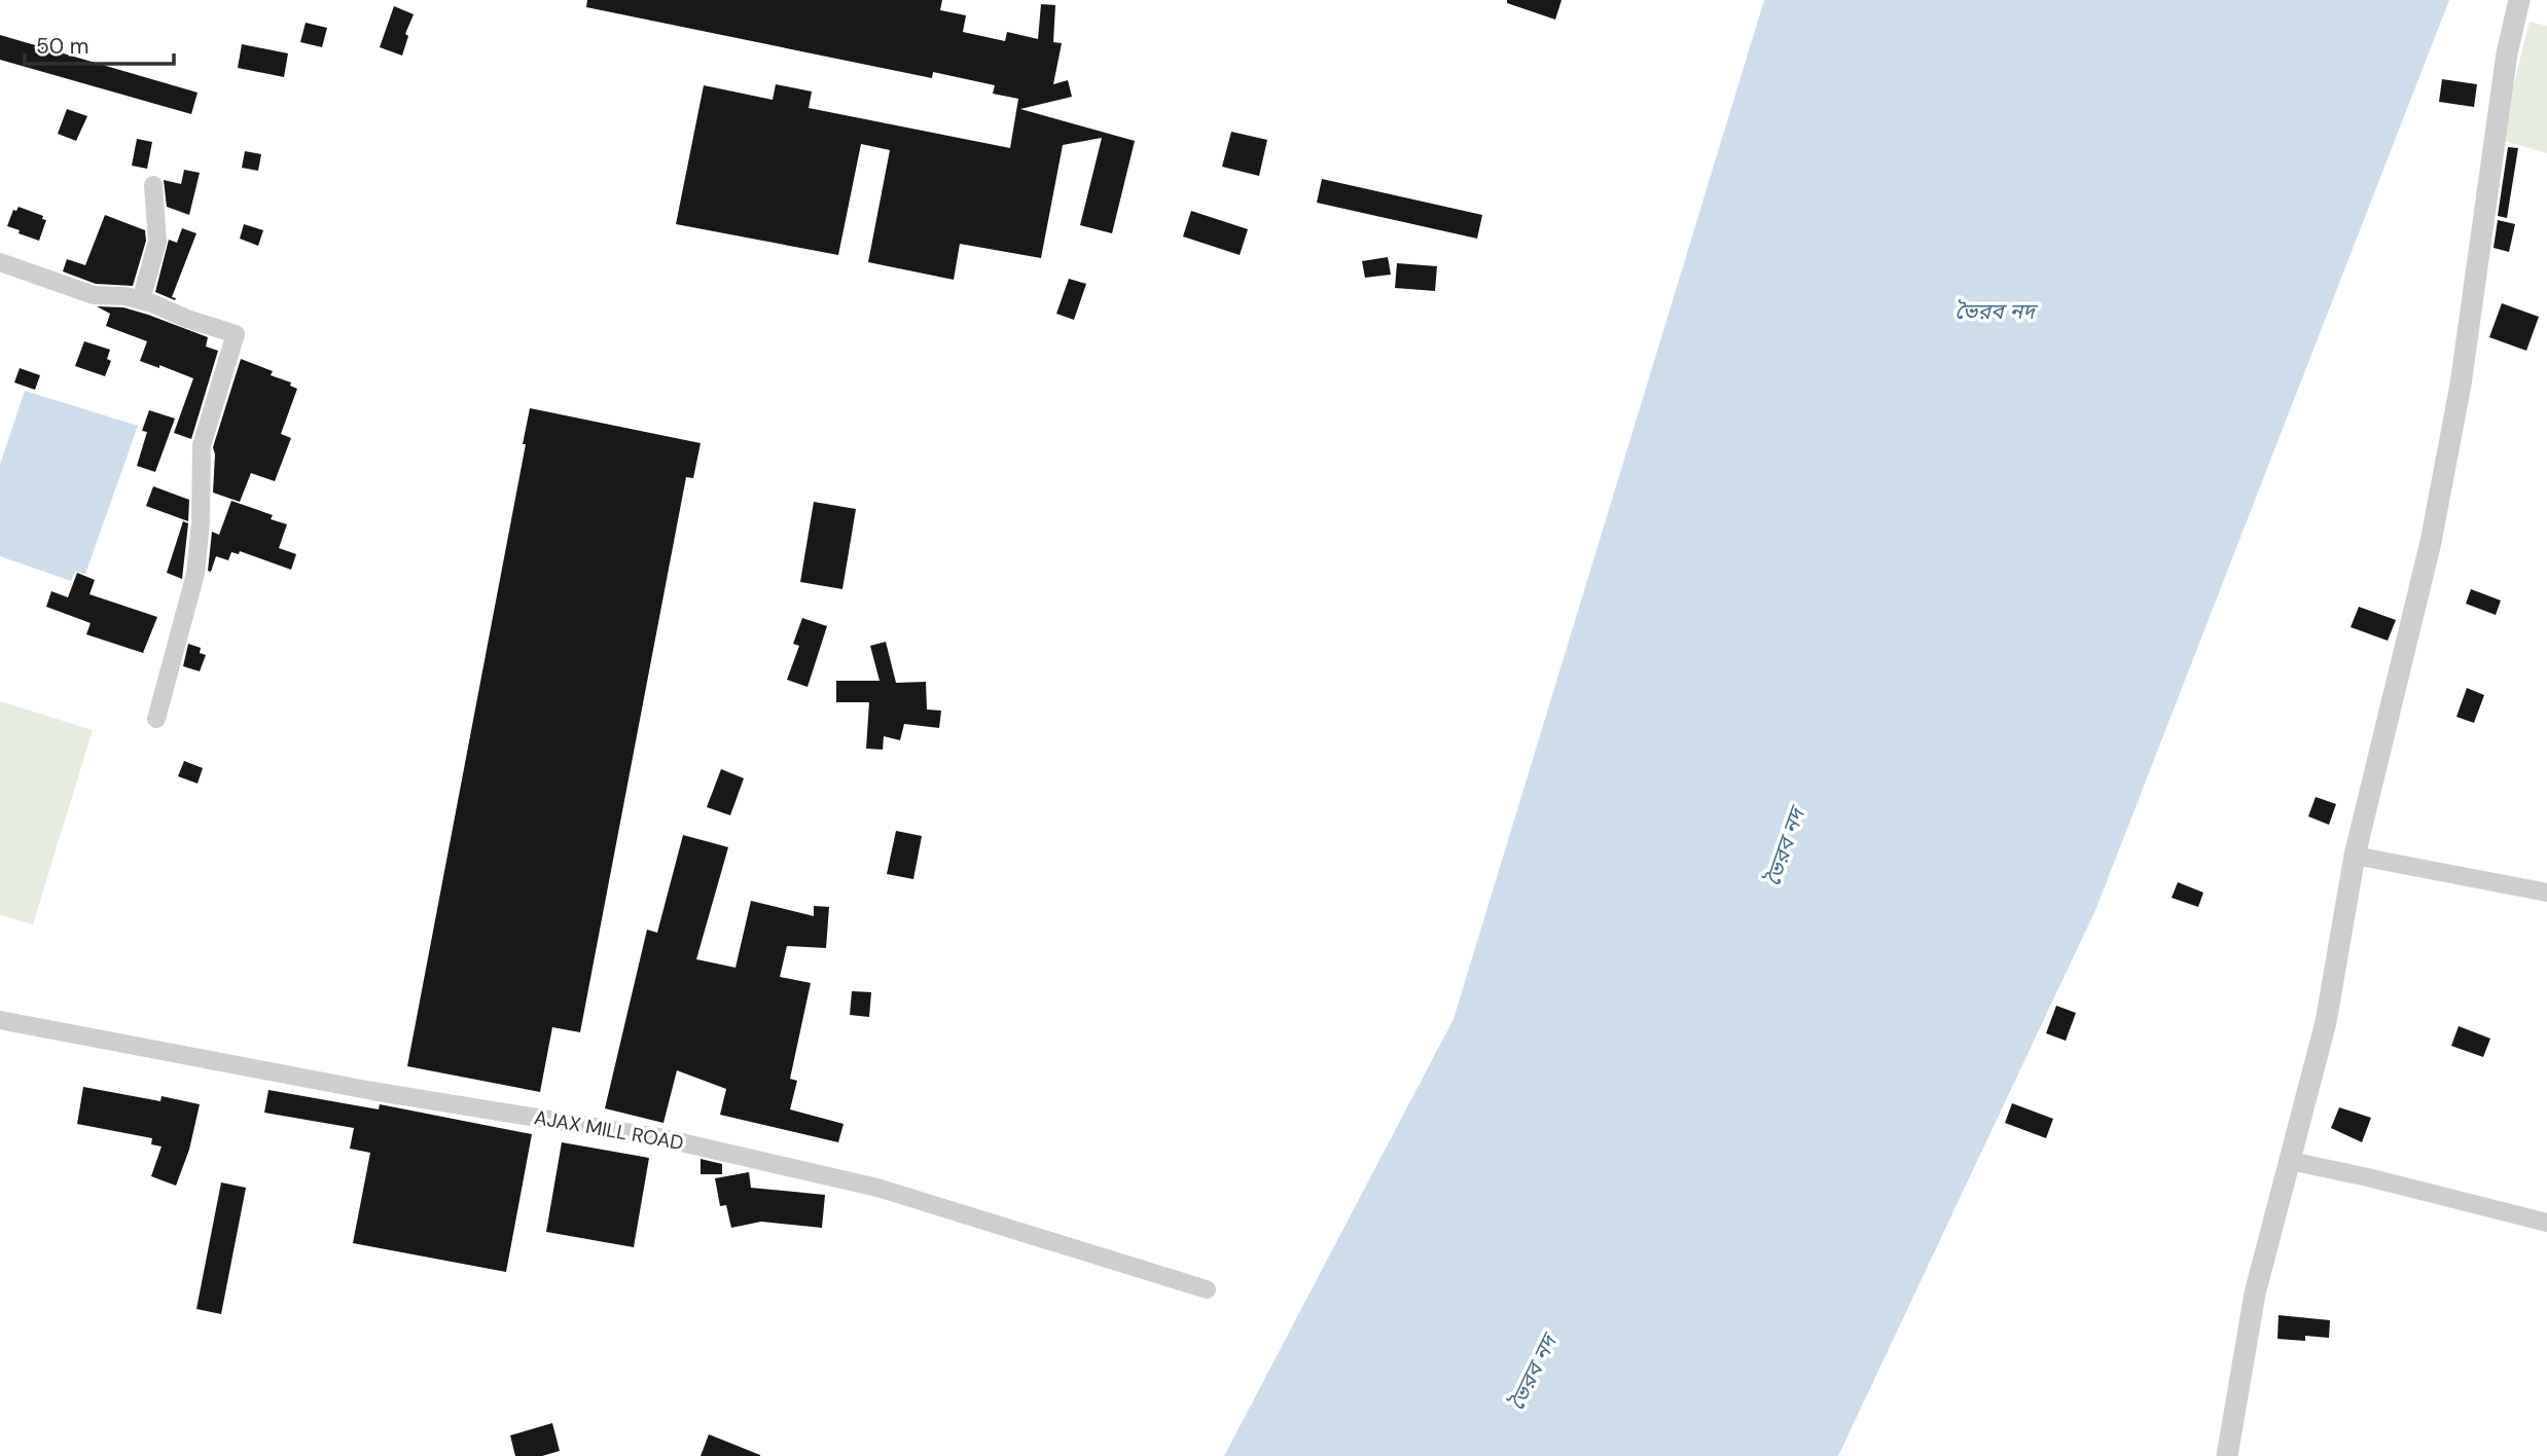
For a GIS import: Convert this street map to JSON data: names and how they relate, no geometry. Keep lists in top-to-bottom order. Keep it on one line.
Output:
{"streets":{"street":["AJAX MILL ROAD"]},"water":["ভৈরব নদ"],"scale_bar":"50 m"}
